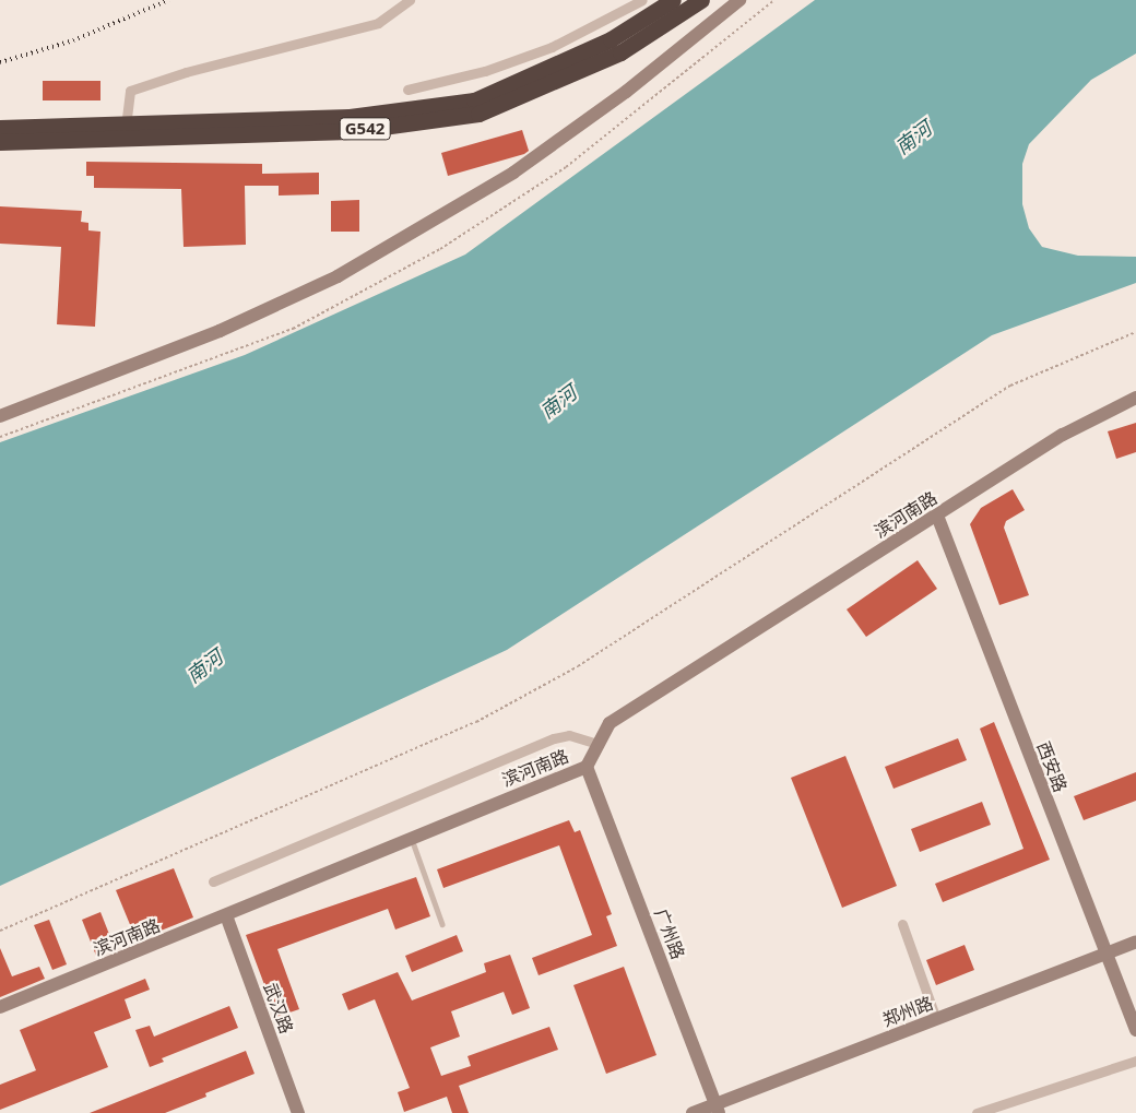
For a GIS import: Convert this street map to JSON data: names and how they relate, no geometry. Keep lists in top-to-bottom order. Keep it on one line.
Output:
{"streets":{"highway":["G542"],"street":["滨河南路","西安路","广州路","武汉路","郑州路"]},"crossings":[["滨河南路","西安路"],["滨河南路","广州路"],["滨河南路","武汉路"],["西安路","郑州路"],["广州路","郑州路"]],"water":["南河"]}
